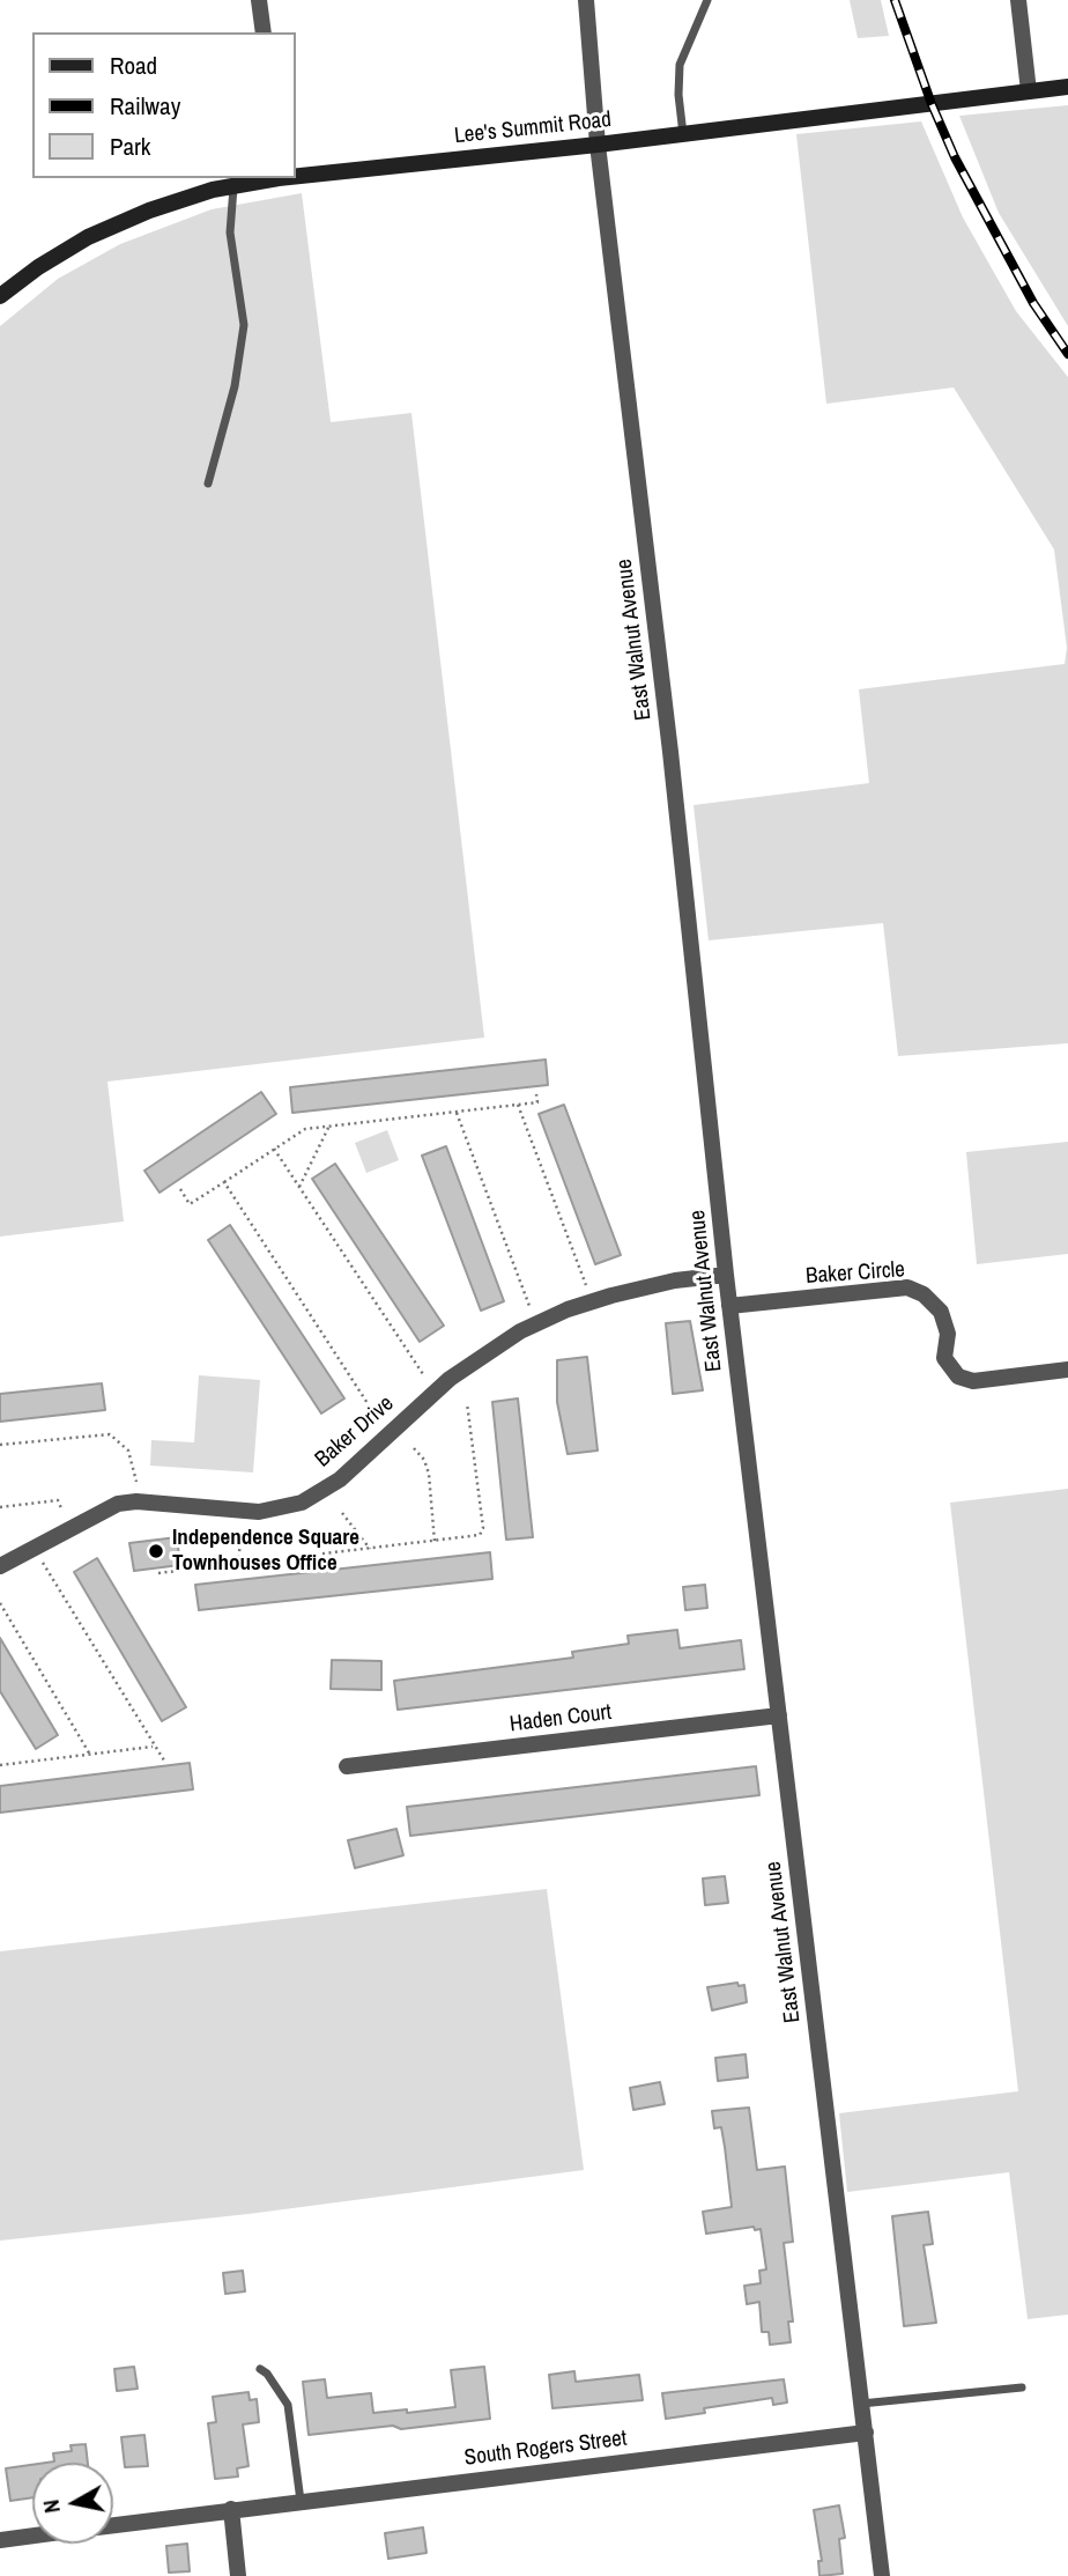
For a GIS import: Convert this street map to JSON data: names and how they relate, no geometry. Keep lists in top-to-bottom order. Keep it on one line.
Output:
{"streets":{"main road":["Lee's Summit Road"],"street":["East Walnut Avenue","Baker Circle","Baker Drive","Haden Court","South Rogers Street"]},"crossings":[["Lee's Summit Road","East Walnut Avenue"],["East Walnut Avenue","Baker Circle"],["East Walnut Avenue","Baker Drive"],["East Walnut Avenue","Haden Court"],["East Walnut Avenue","South Rogers Street"]],"places":["Independence Square Townhouses Office"],"legend":["Road","Railway","Park"],"north":"left"}
